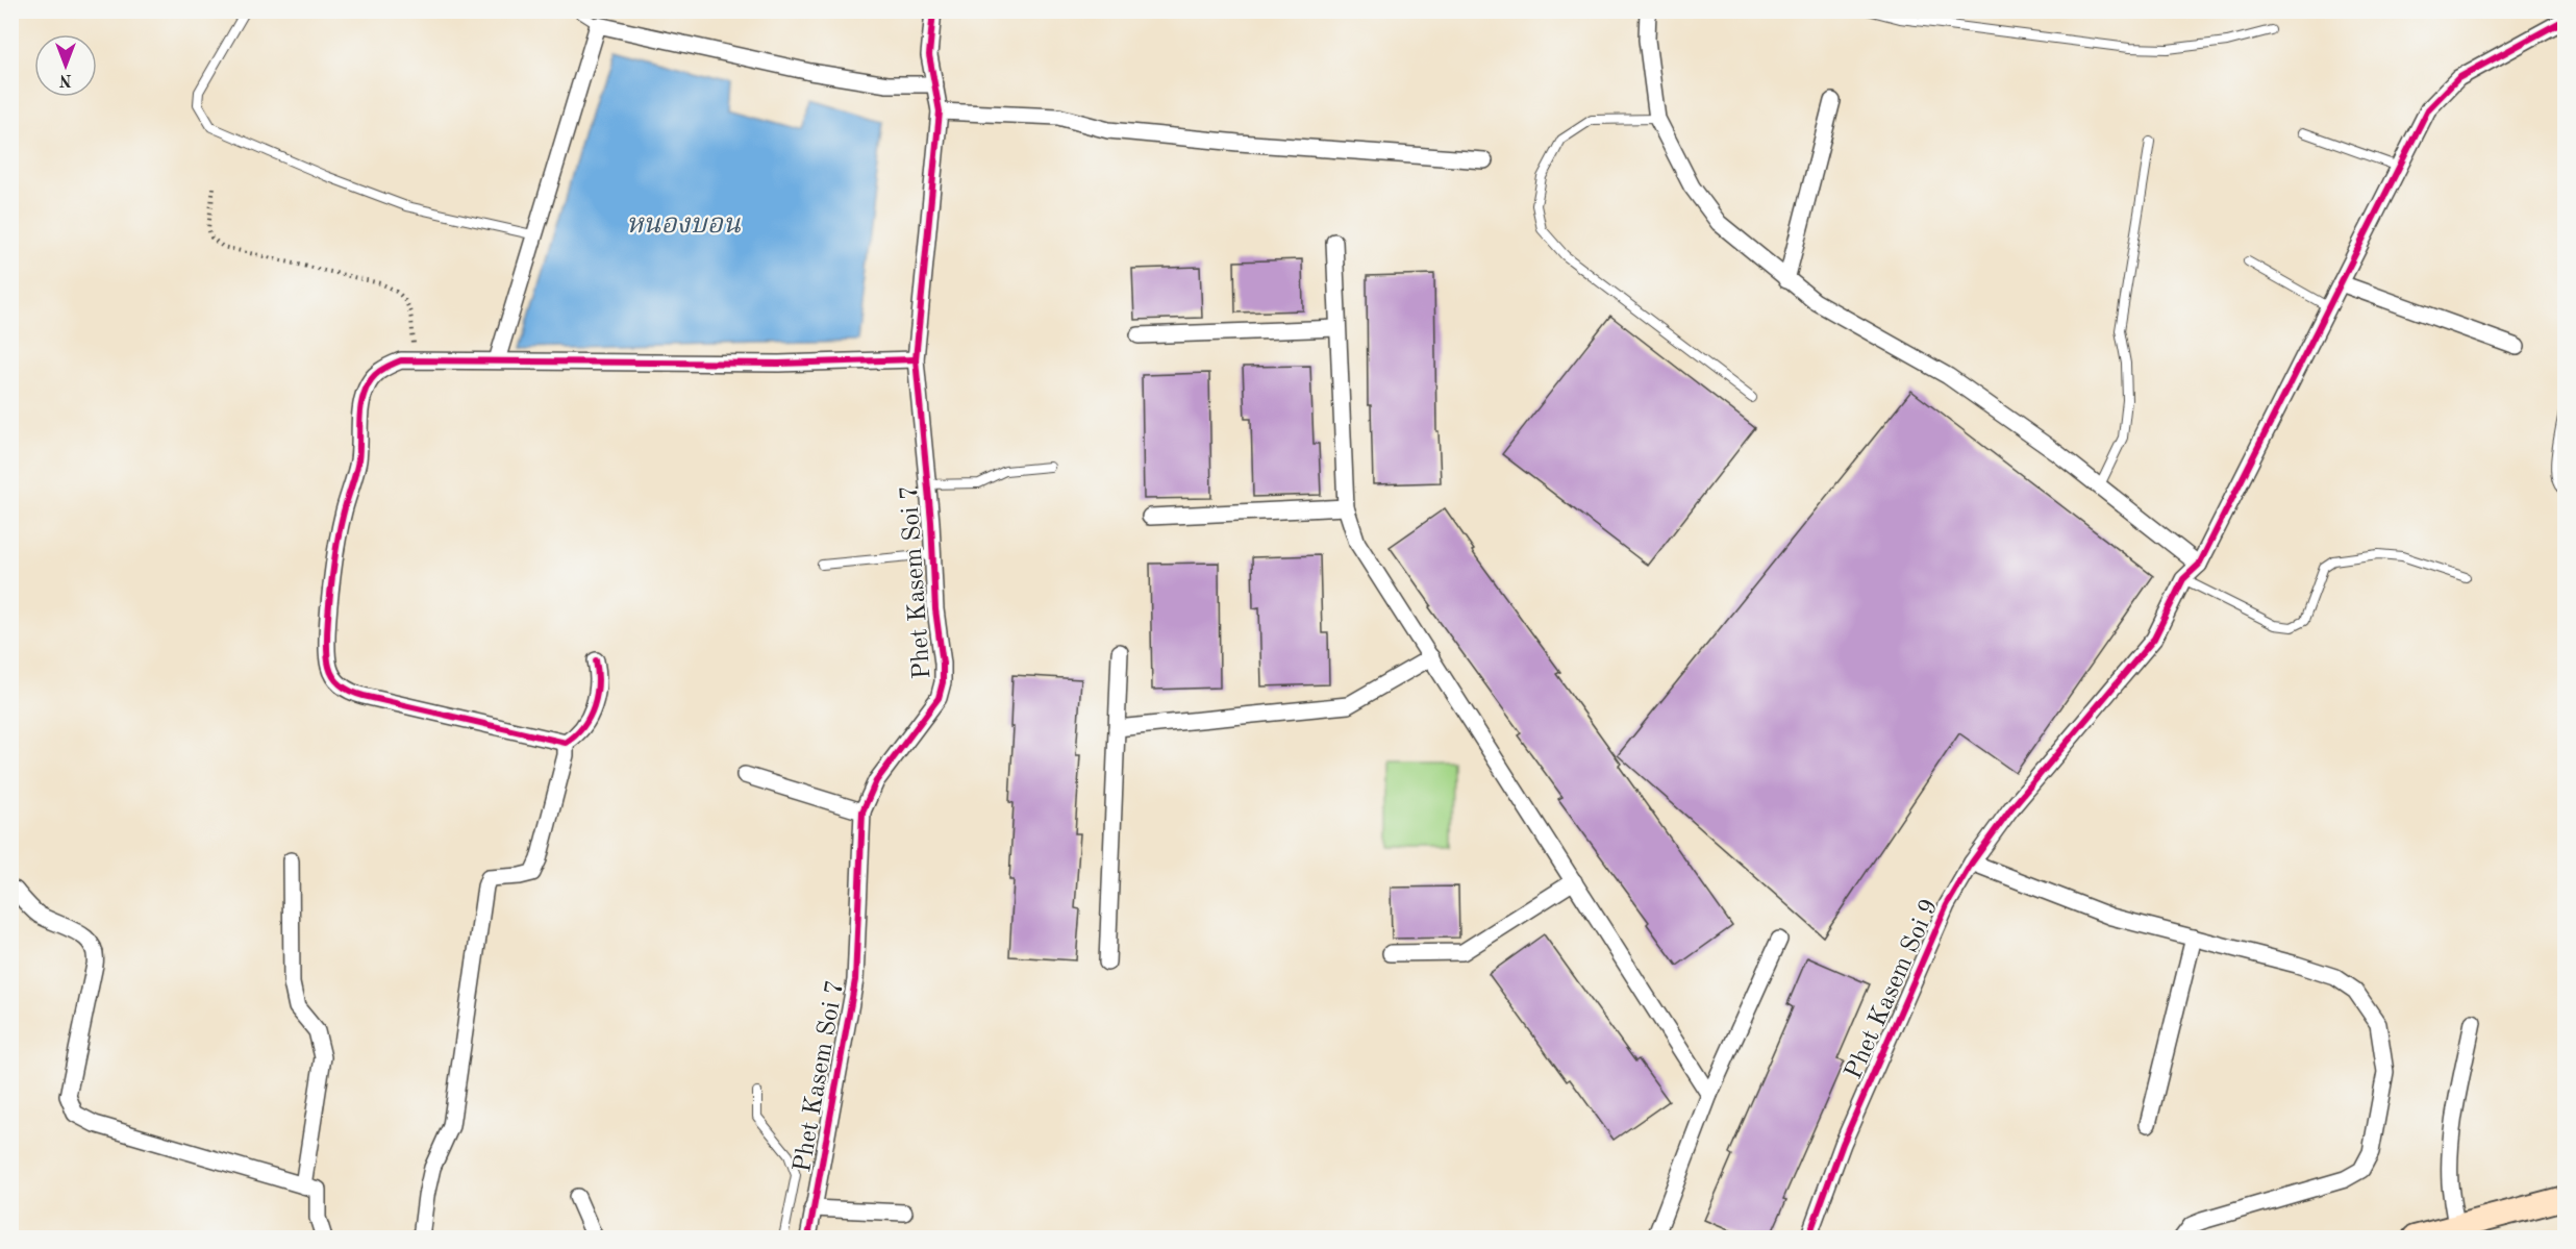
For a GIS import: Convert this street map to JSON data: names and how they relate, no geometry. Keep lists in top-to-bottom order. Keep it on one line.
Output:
{"streets":{"street":["Phet Kasem Soi 7","Phet Kasem Soi 9"]},"water":["หนองบอน"],"north":"bottom"}
